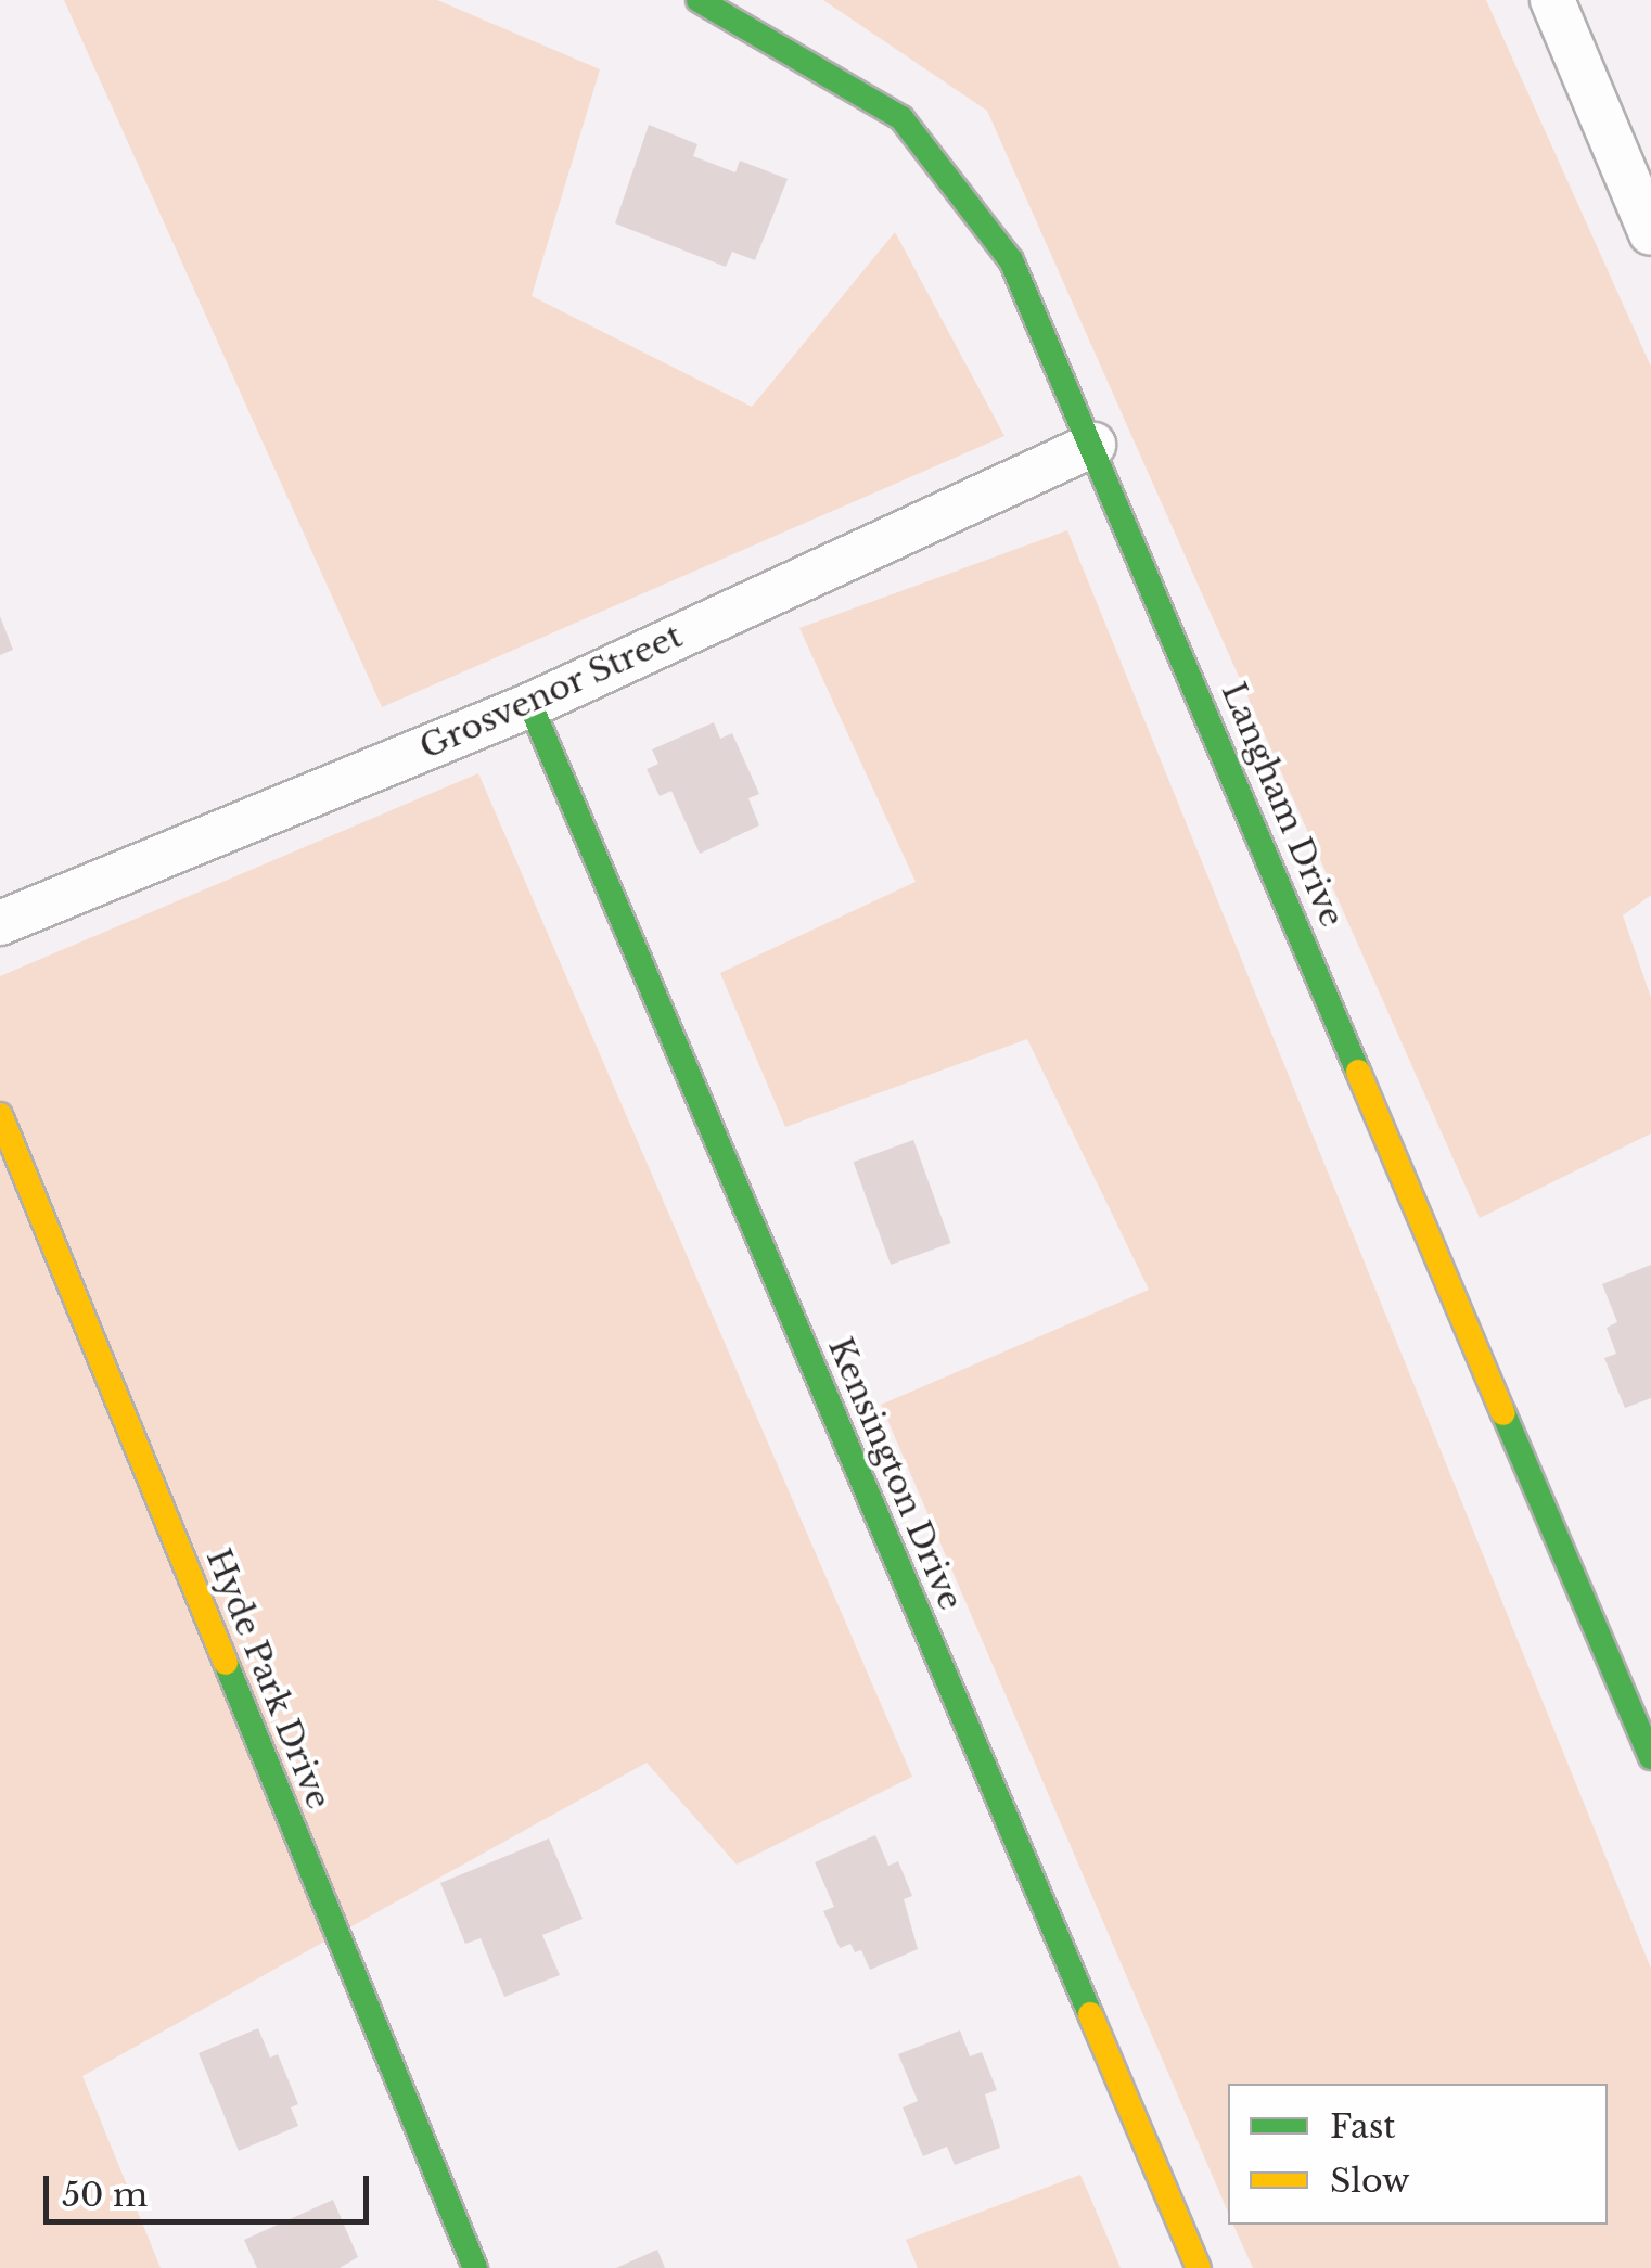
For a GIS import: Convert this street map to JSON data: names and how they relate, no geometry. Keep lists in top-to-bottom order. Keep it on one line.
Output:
{"streets":{"street":["Grosvenor Street","Langham Drive","Kensington Drive","Hyde Park Drive"]},"crossings":[["Grosvenor Street","Langham Drive"],["Grosvenor Street","Kensington Drive"]],"legend":["Fast","Slow"],"scale_bar":"50 m"}
